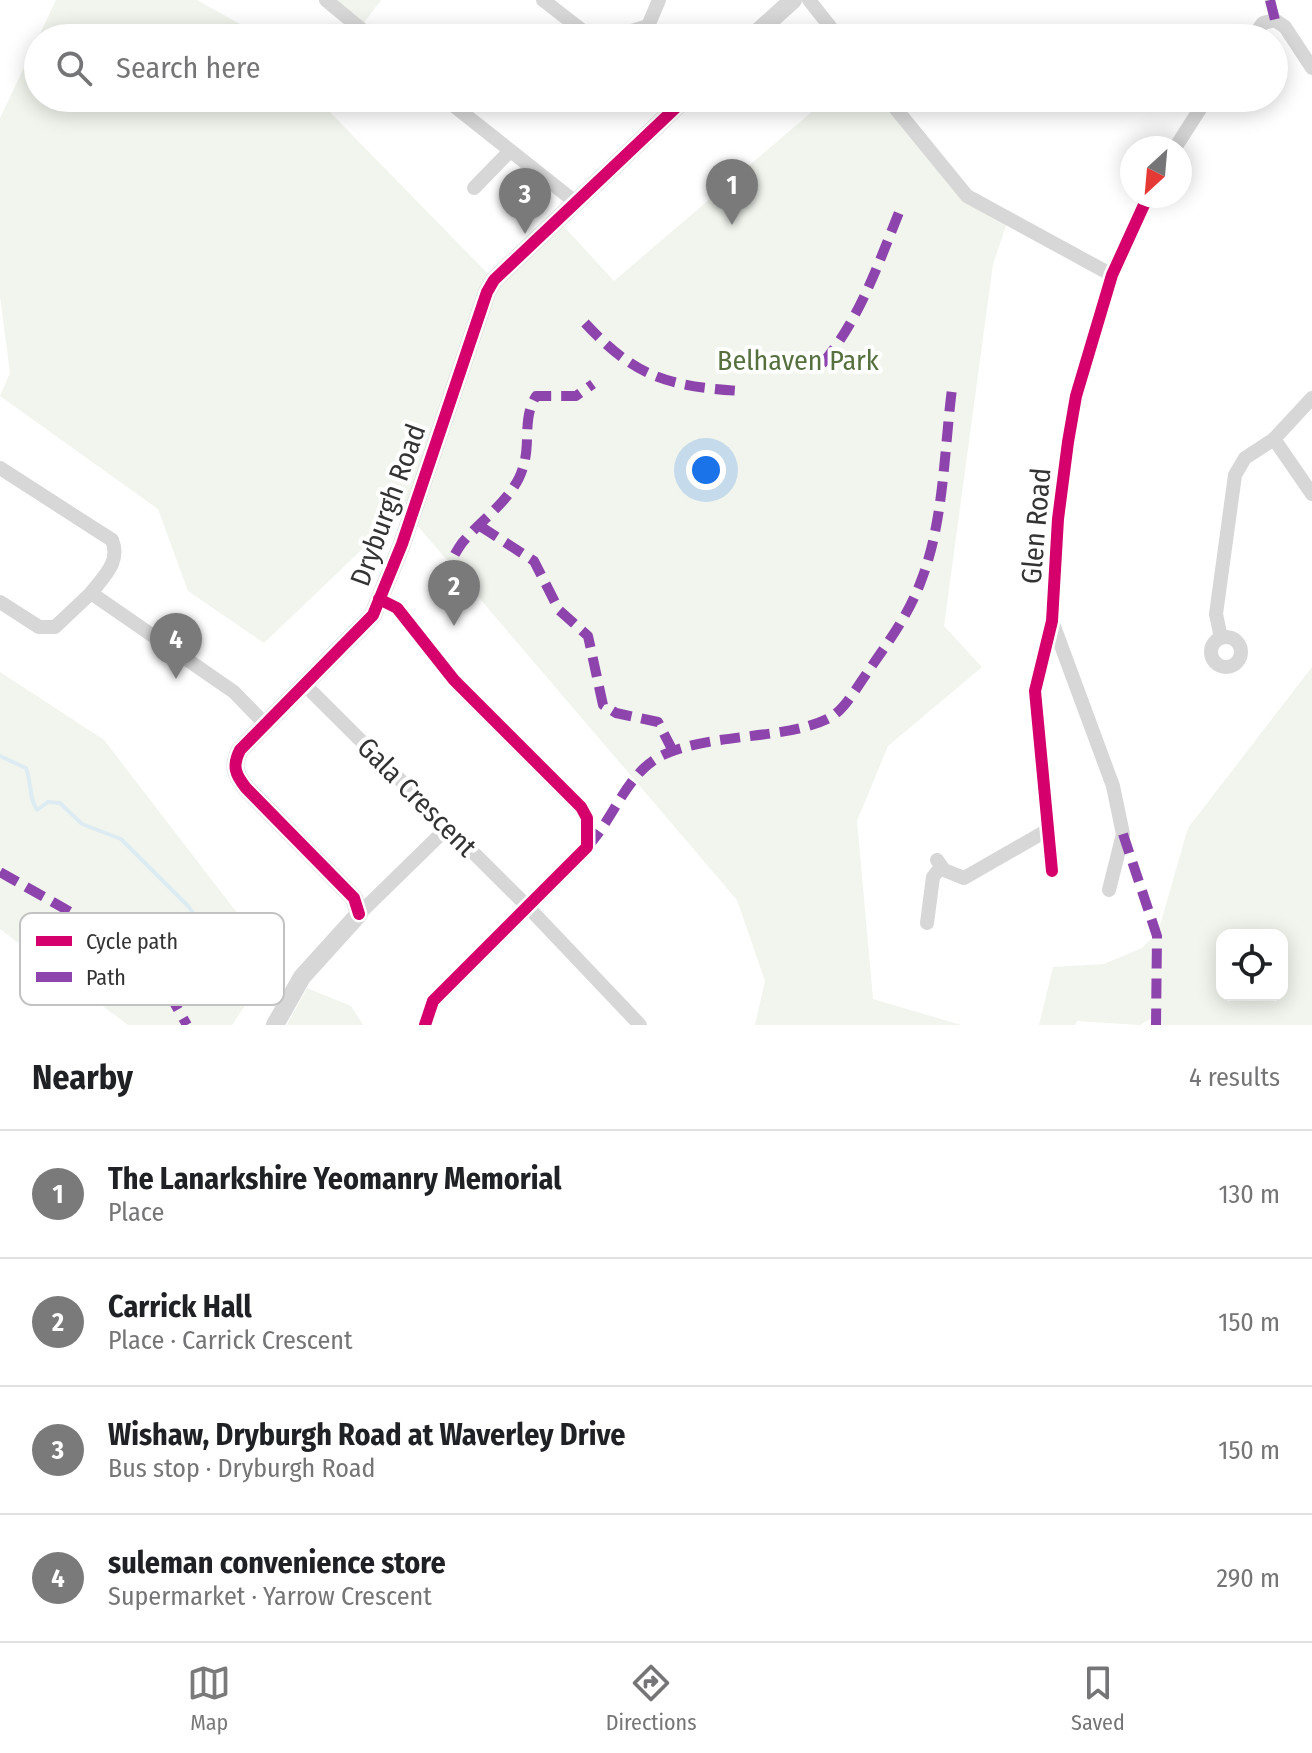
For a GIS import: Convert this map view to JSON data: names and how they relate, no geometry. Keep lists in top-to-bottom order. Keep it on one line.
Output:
{"streets":{"street":["Dryburgh Road","Glen Road","Gala Crescent"]},"crossings":[["Dryburgh Road","Gala Crescent"]],"parks":["Belhaven Park"],"legend":["Cycle path","Path"],"north":"bottom left","page":{"search":"Search here","pins":["1","3","2","4"],"heading":["Nearby","4 results"],"list":[{"mark":"1","name":"The Lanarkshire Yeomanry Memorial","note":"Place","value":"130 m"},{"mark":"2","name":"Carrick Hall","note":"Place · Carrick Crescent","value":"150 m"},{"mark":"3","name":"Wishaw, Dryburgh Road at Waverley Drive","note":"Bus stop · Dryburgh Road","value":"150 m"},{"mark":"4","name":"suleman convenience store","note":"Supermarket · Yarrow Crescent","value":"290 m"}],"nav":["Map","Directions","Saved"]}}
